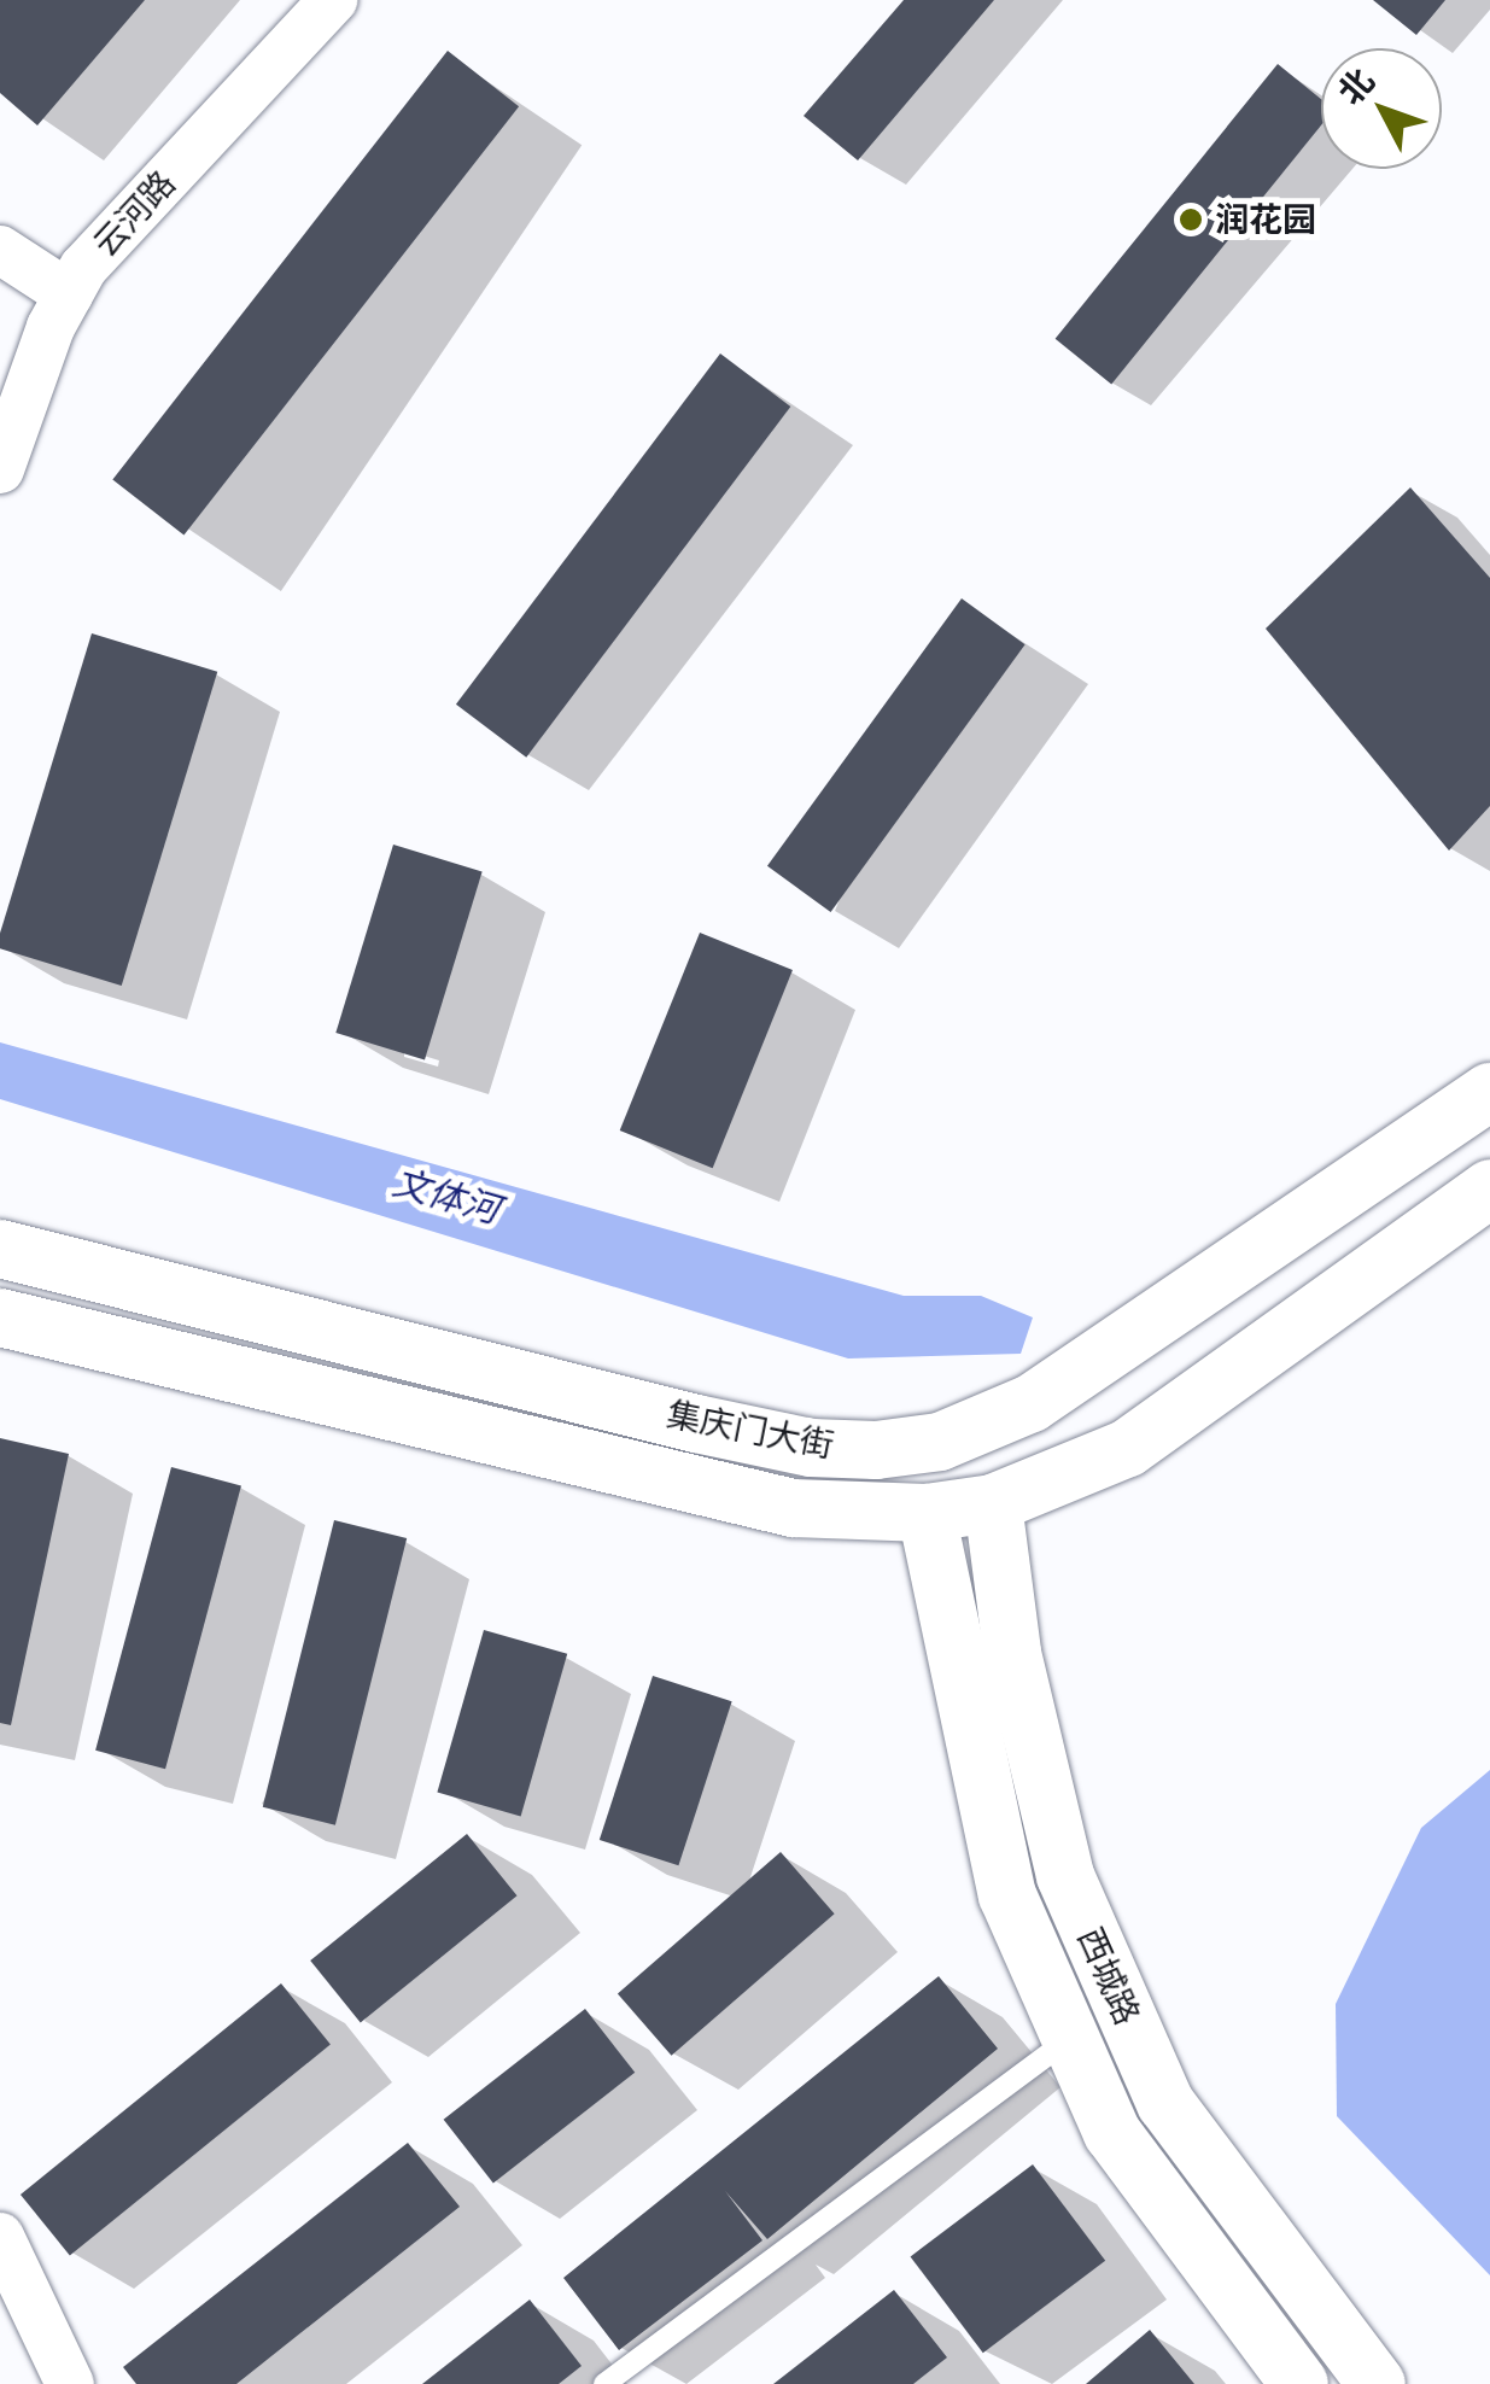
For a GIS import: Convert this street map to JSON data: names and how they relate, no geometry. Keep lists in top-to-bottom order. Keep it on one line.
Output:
{"streets":{"main road":["集庆门大街","西城路"],"street":["云河路"]},"crossings":[["集庆门大街","西城路"]],"water":["文体河"],"places":["润花园"],"north":"top left"}
